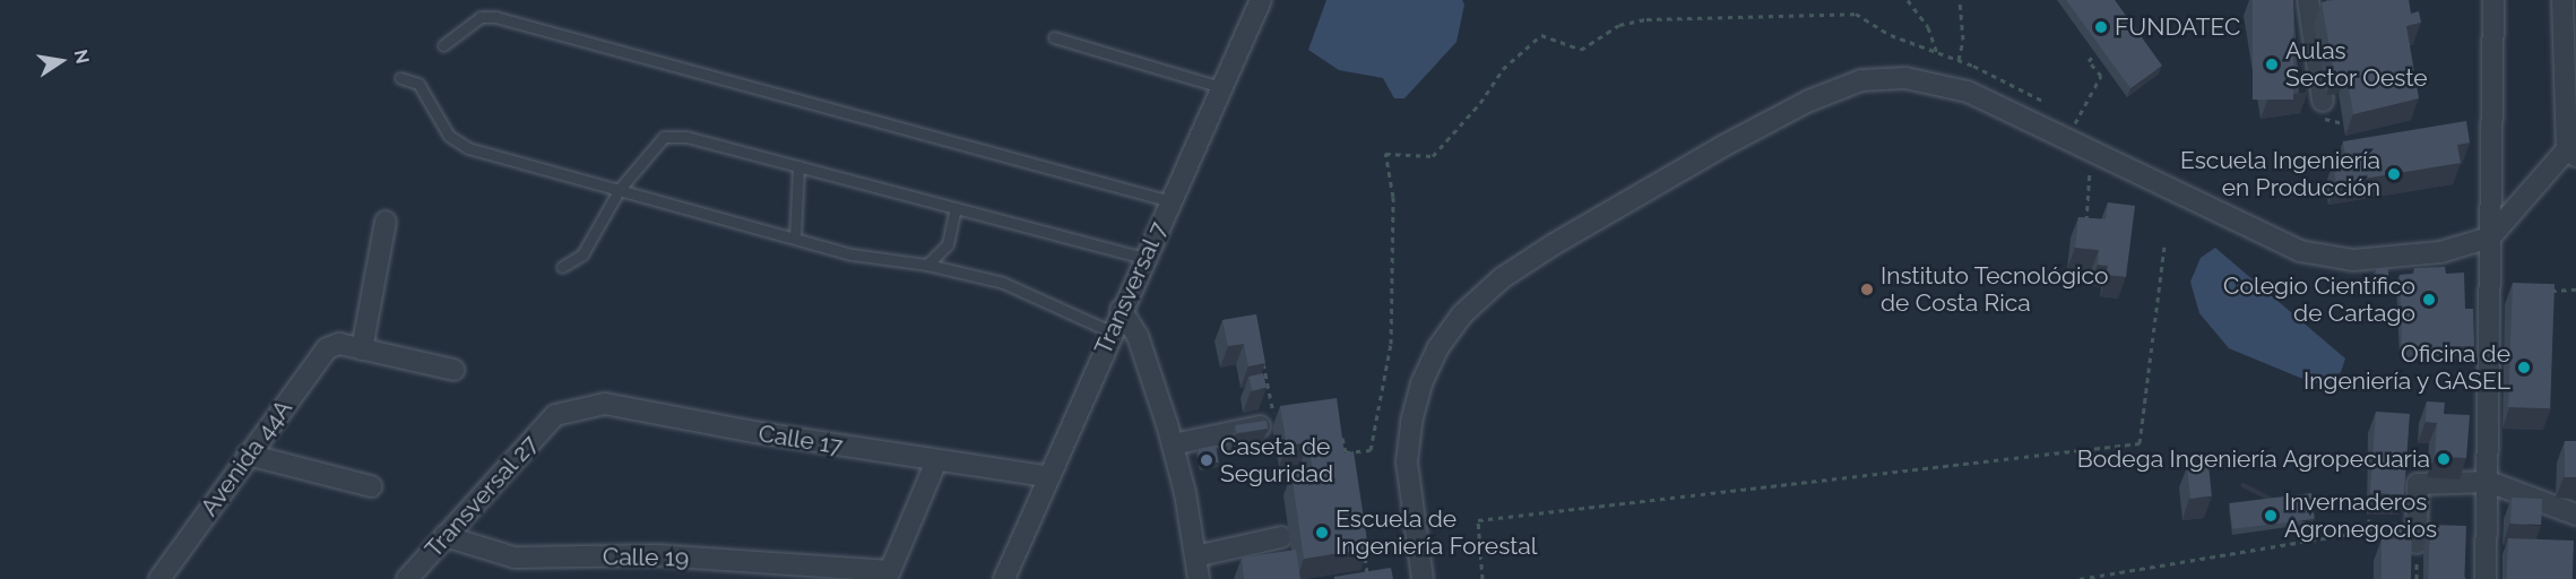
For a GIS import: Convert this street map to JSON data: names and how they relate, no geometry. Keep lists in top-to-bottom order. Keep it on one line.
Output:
{"streets":{"street":["Transversal 7","Calle 17","Avenida 44A","Transversal 27","Calle 19"]},"crossings":[["Transversal 7","Calle 17"],["Calle 17","Transversal 27"],["Transversal 27","Calle 19"]],"places":["FUNDATEC","Aulas Sector Oeste","Escuela Ingeniería en Producción","Instituto Tecnológico de Costa Rica","Colegio Científico de Cartago","Oficina de Ingeniería y GASEL","Bodega Ingeniería Agropecuaria","Caseta de Seguridad","Invernaderos Agronegocios","Escuela de Ingeniería Forestal"],"north":"right"}
